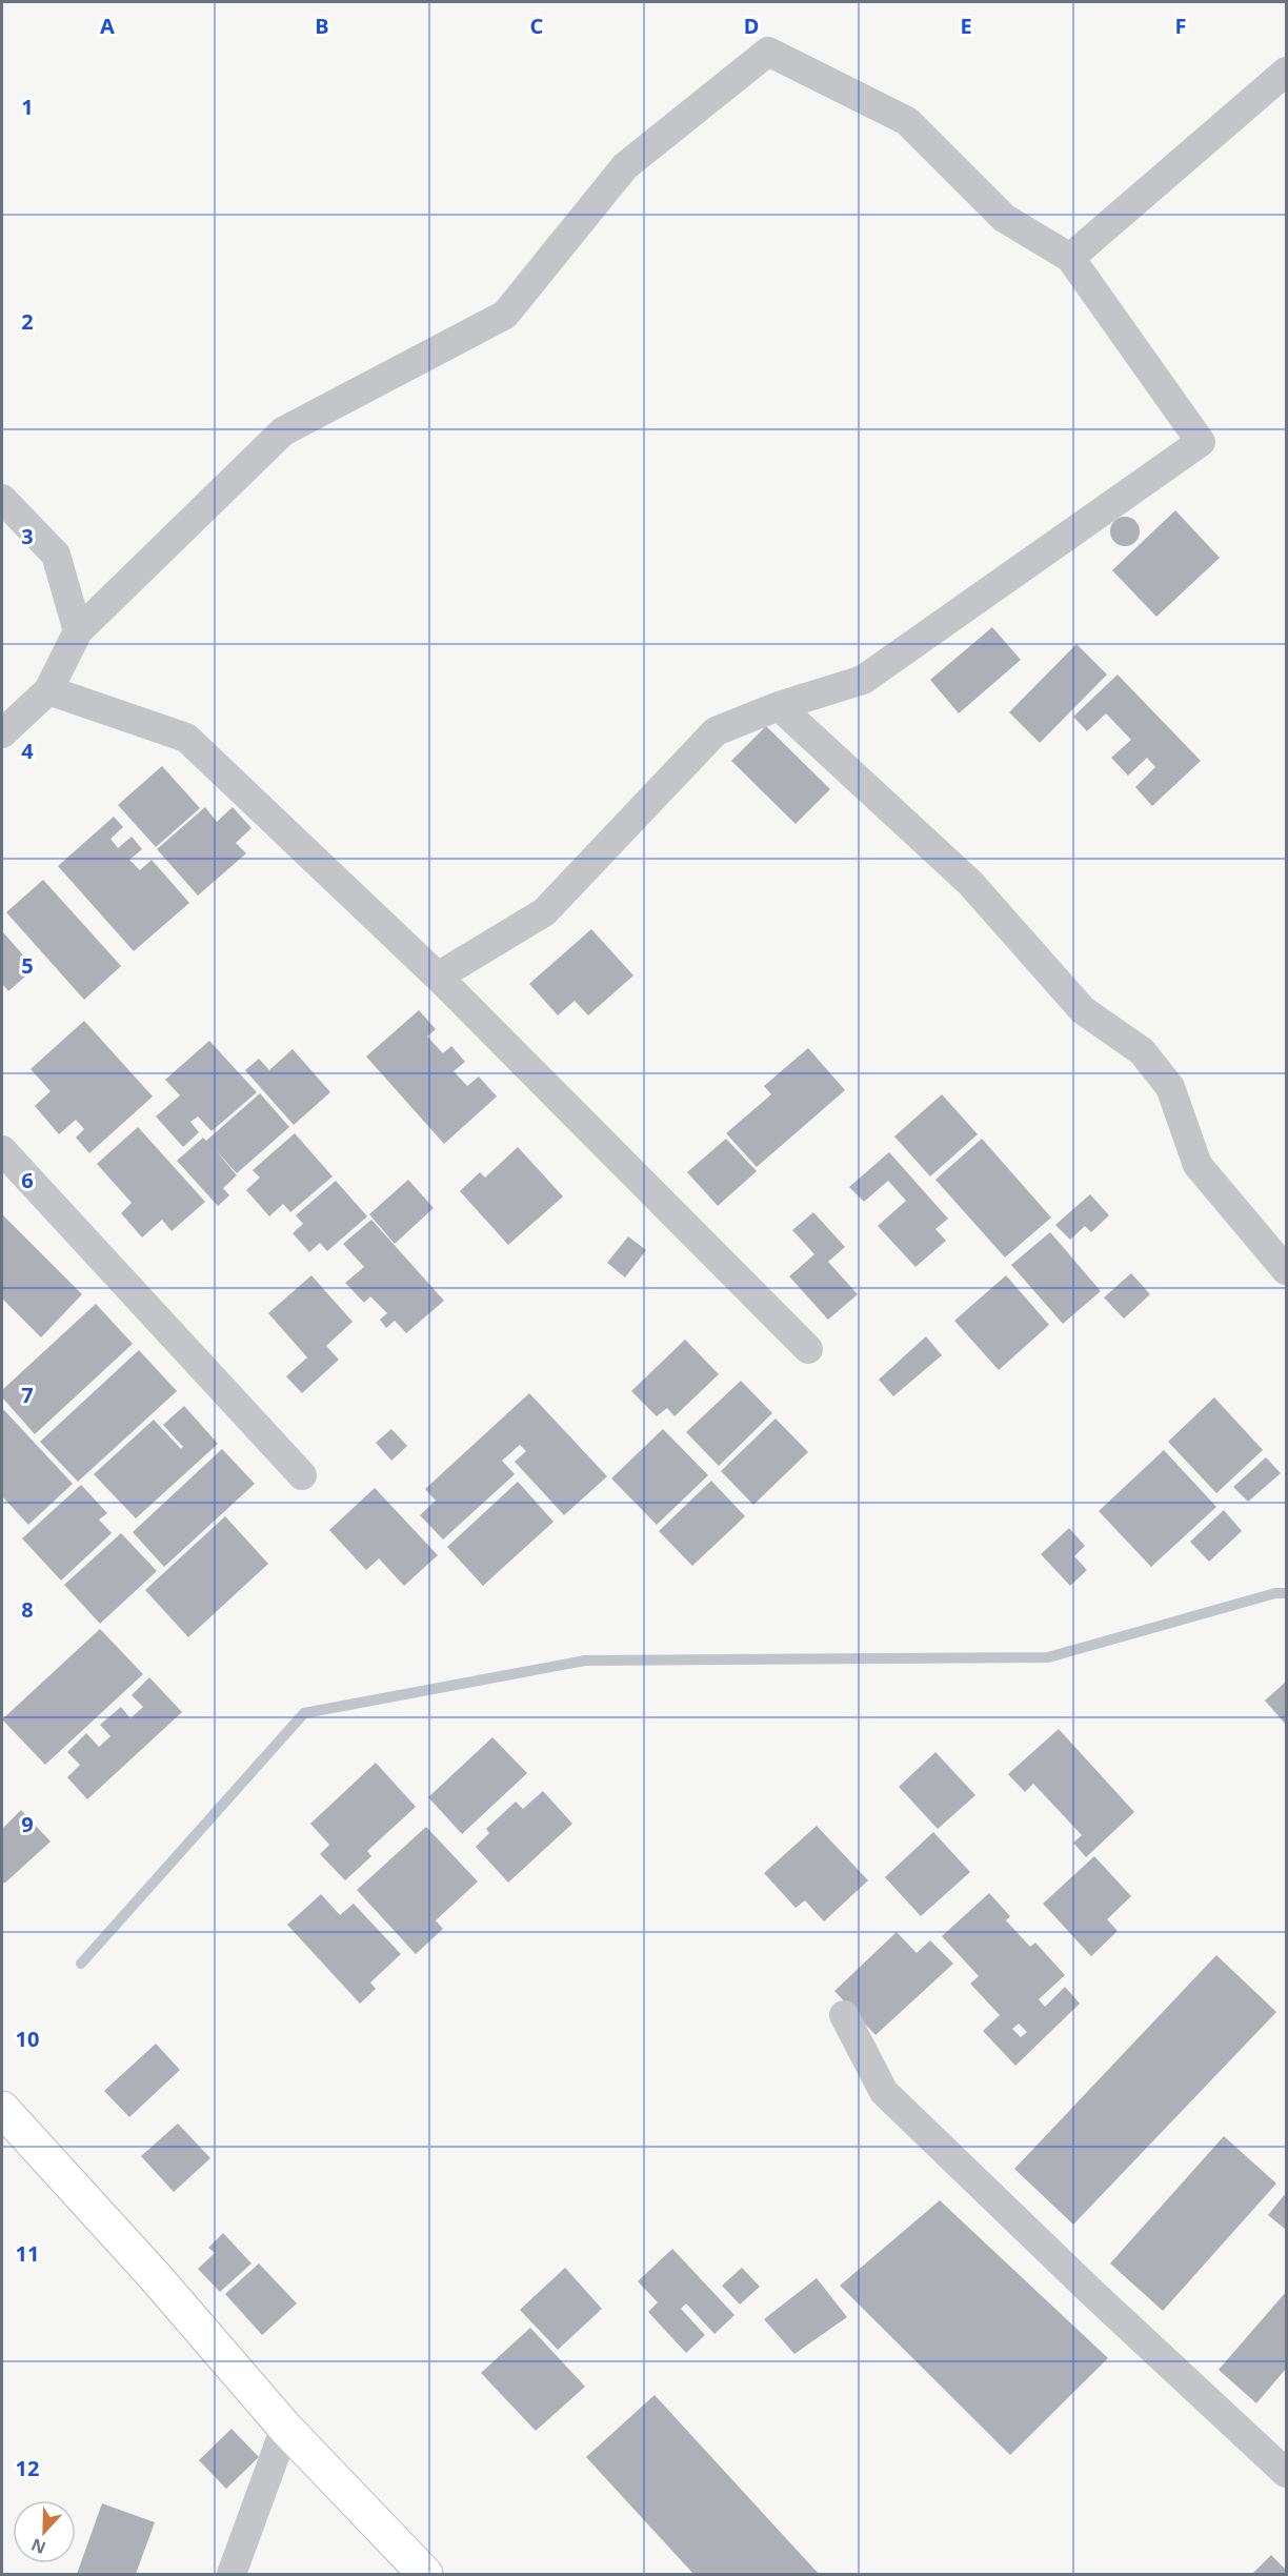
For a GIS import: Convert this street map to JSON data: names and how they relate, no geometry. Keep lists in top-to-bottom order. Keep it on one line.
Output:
{"north":"bottom","grid":{"columns":["A","B","C","D","E","F"],"rows":["1","2","3","4","5","6","7","8","9","10","11","12"]}}
